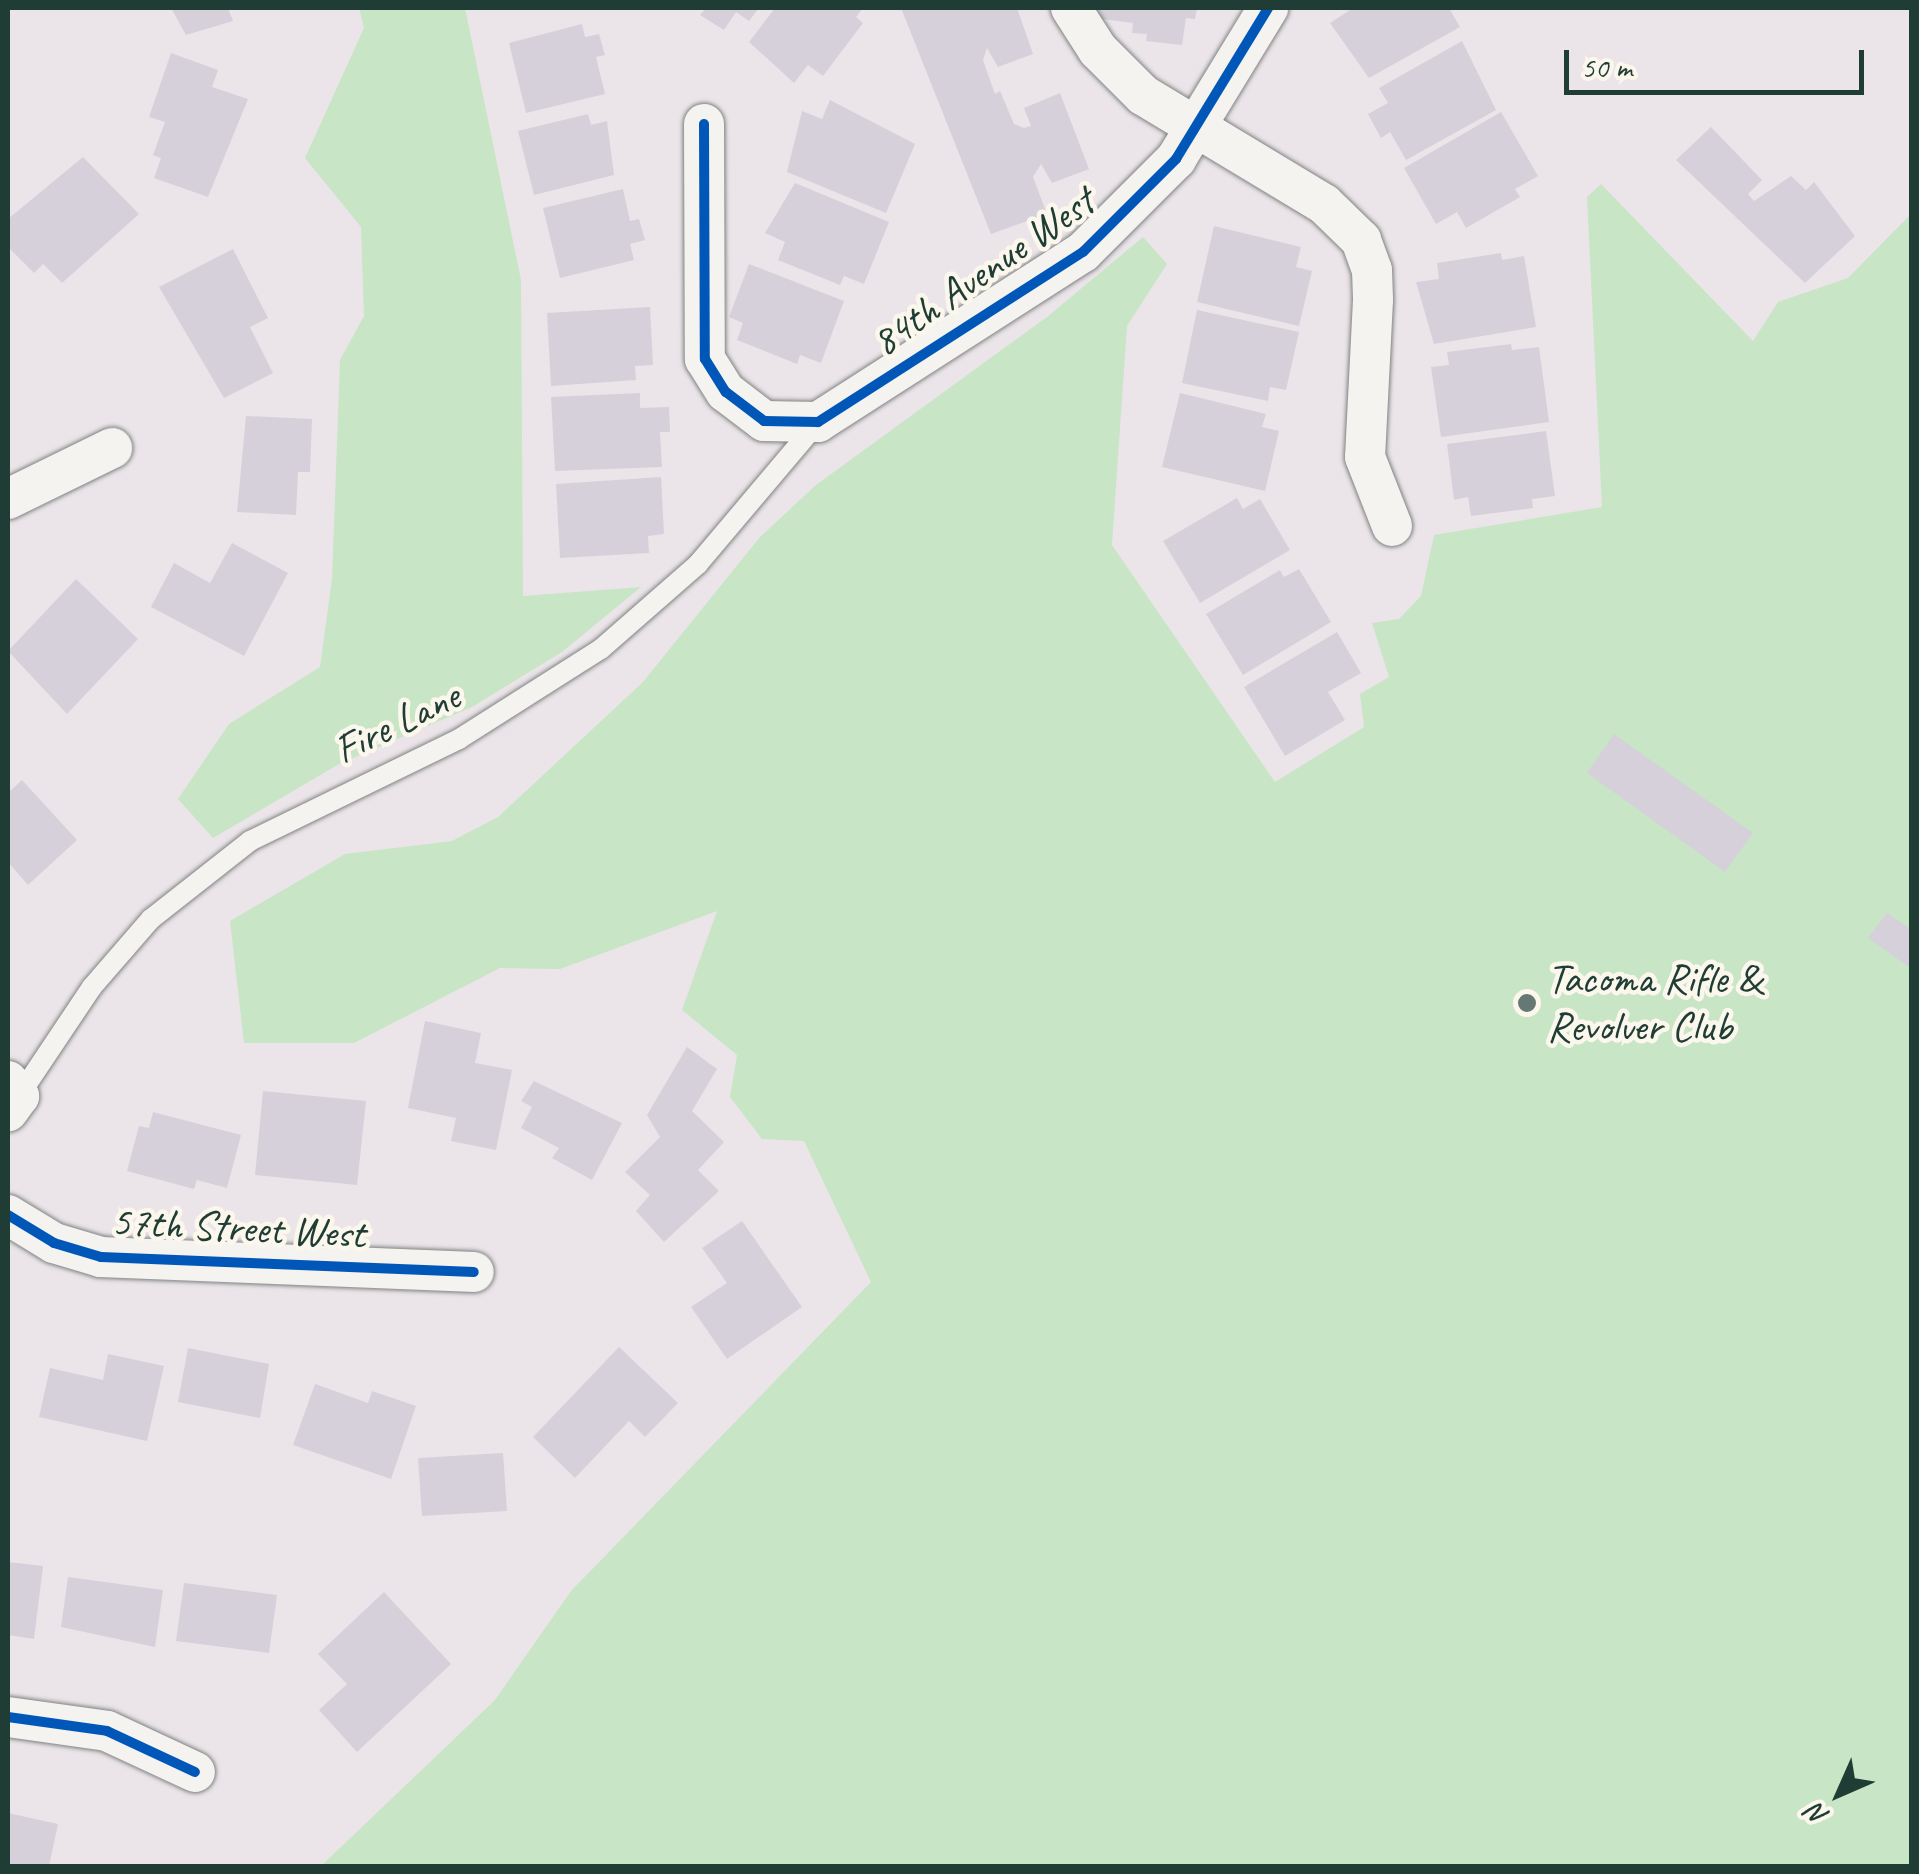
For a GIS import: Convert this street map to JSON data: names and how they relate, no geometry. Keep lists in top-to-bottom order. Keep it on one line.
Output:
{"streets":{"street":["84th Avenue West","57th Street West"],"lane":["Fire Lane"]},"crossings":[["84th Avenue West","Fire Lane"]],"places":["Tacoma Rifle & Revolver Club"],"scale_bar":"50 m","north":"bottom left"}
